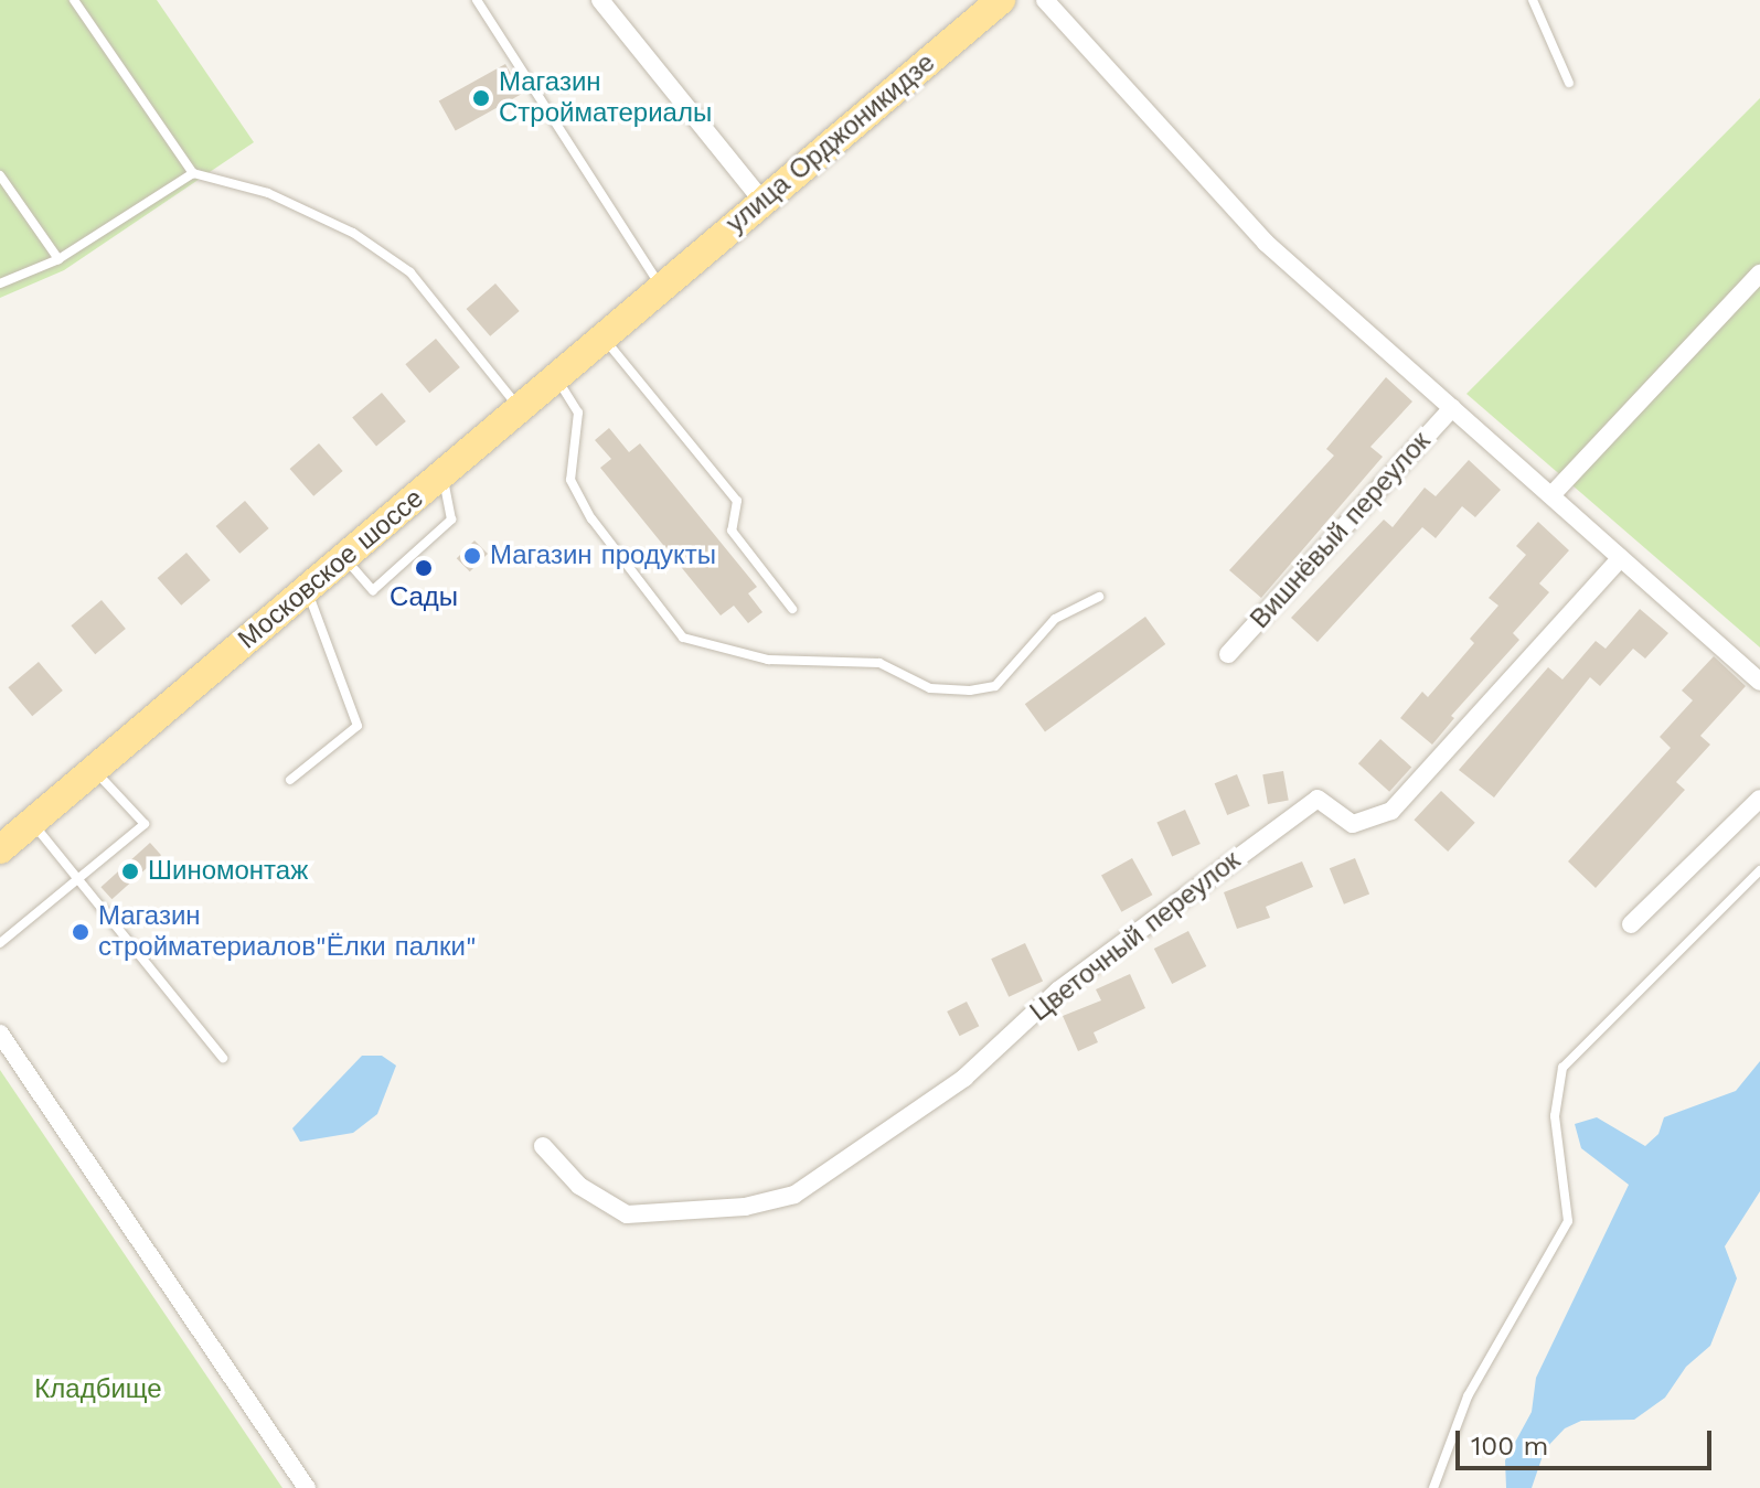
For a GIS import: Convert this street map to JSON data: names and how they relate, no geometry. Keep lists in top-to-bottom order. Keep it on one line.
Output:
{"streets":{"main road":["улица Орджоникидзе","Московское шоссе"],"street":["Вишнёвый переулок","Цветочный переулок"]},"crossings":[["улица Орджоникидзе","Московское шоссе"]],"parks":["Кладбище"],"places":["Магазин Стройматериалы","Магазин продукты","Сады","Шиномонтаж","Магазин стройматериалов\"Ёлки палки\""],"scale_bar":"100 m"}
